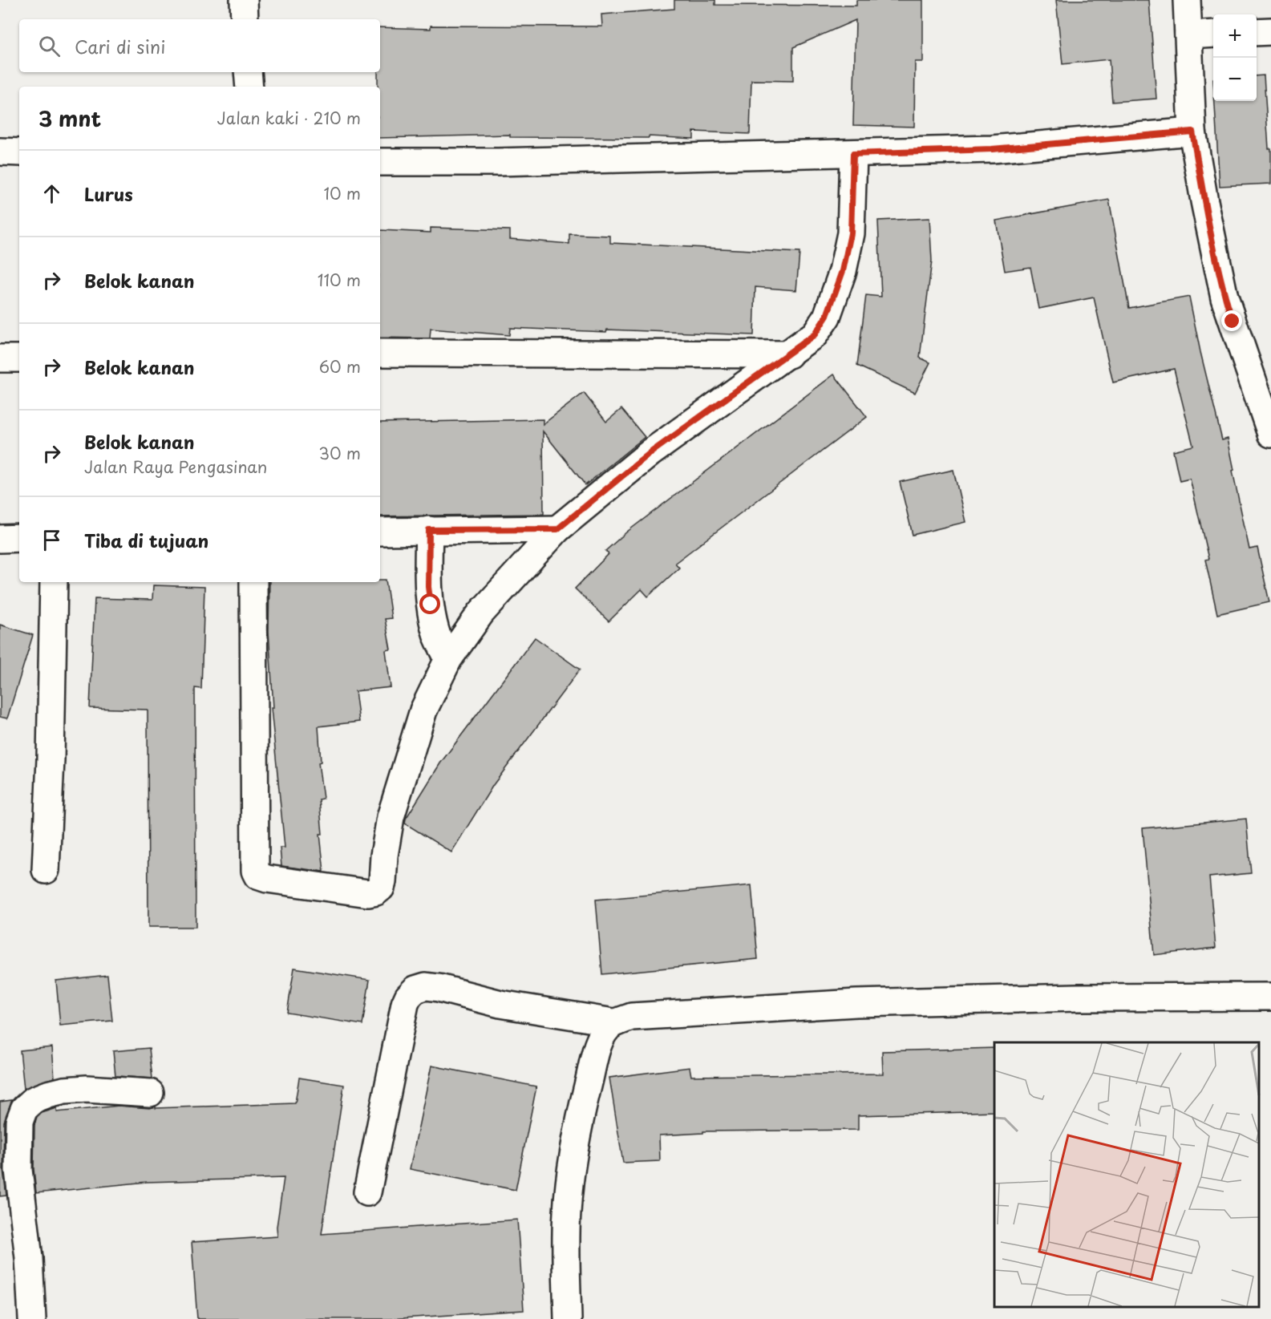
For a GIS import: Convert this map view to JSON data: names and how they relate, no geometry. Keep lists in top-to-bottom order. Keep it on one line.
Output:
{"page":{"map_buttons":["+","−"],"search":"Cari di sini","heading":["3 mnt","Jalan kaki · 210 m"],"list":[["Lurus","10 m"],["Belok kanan","110 m"],["Belok kanan","60 m"],["Belok kanan","Jalan Raya Pengasinan","30 m"],"Tiba di tujuan"]}}
